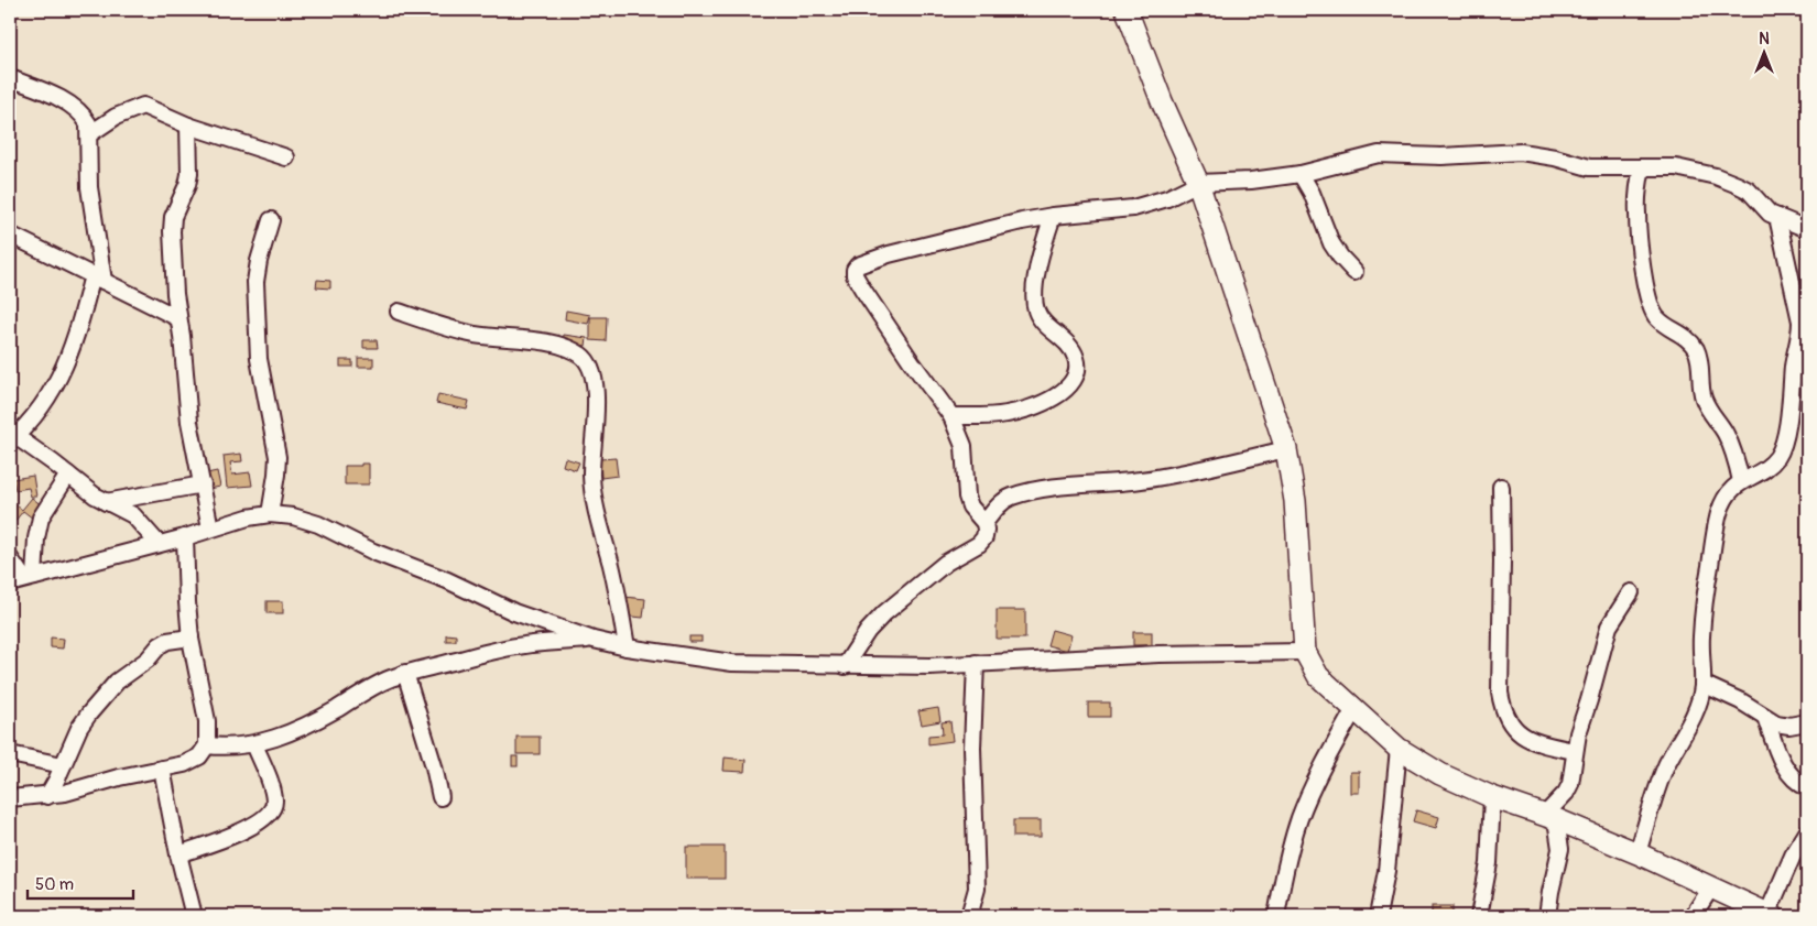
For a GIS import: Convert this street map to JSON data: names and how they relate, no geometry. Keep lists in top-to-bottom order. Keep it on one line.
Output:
{"scale_bar":"50 m","north":"top"}
